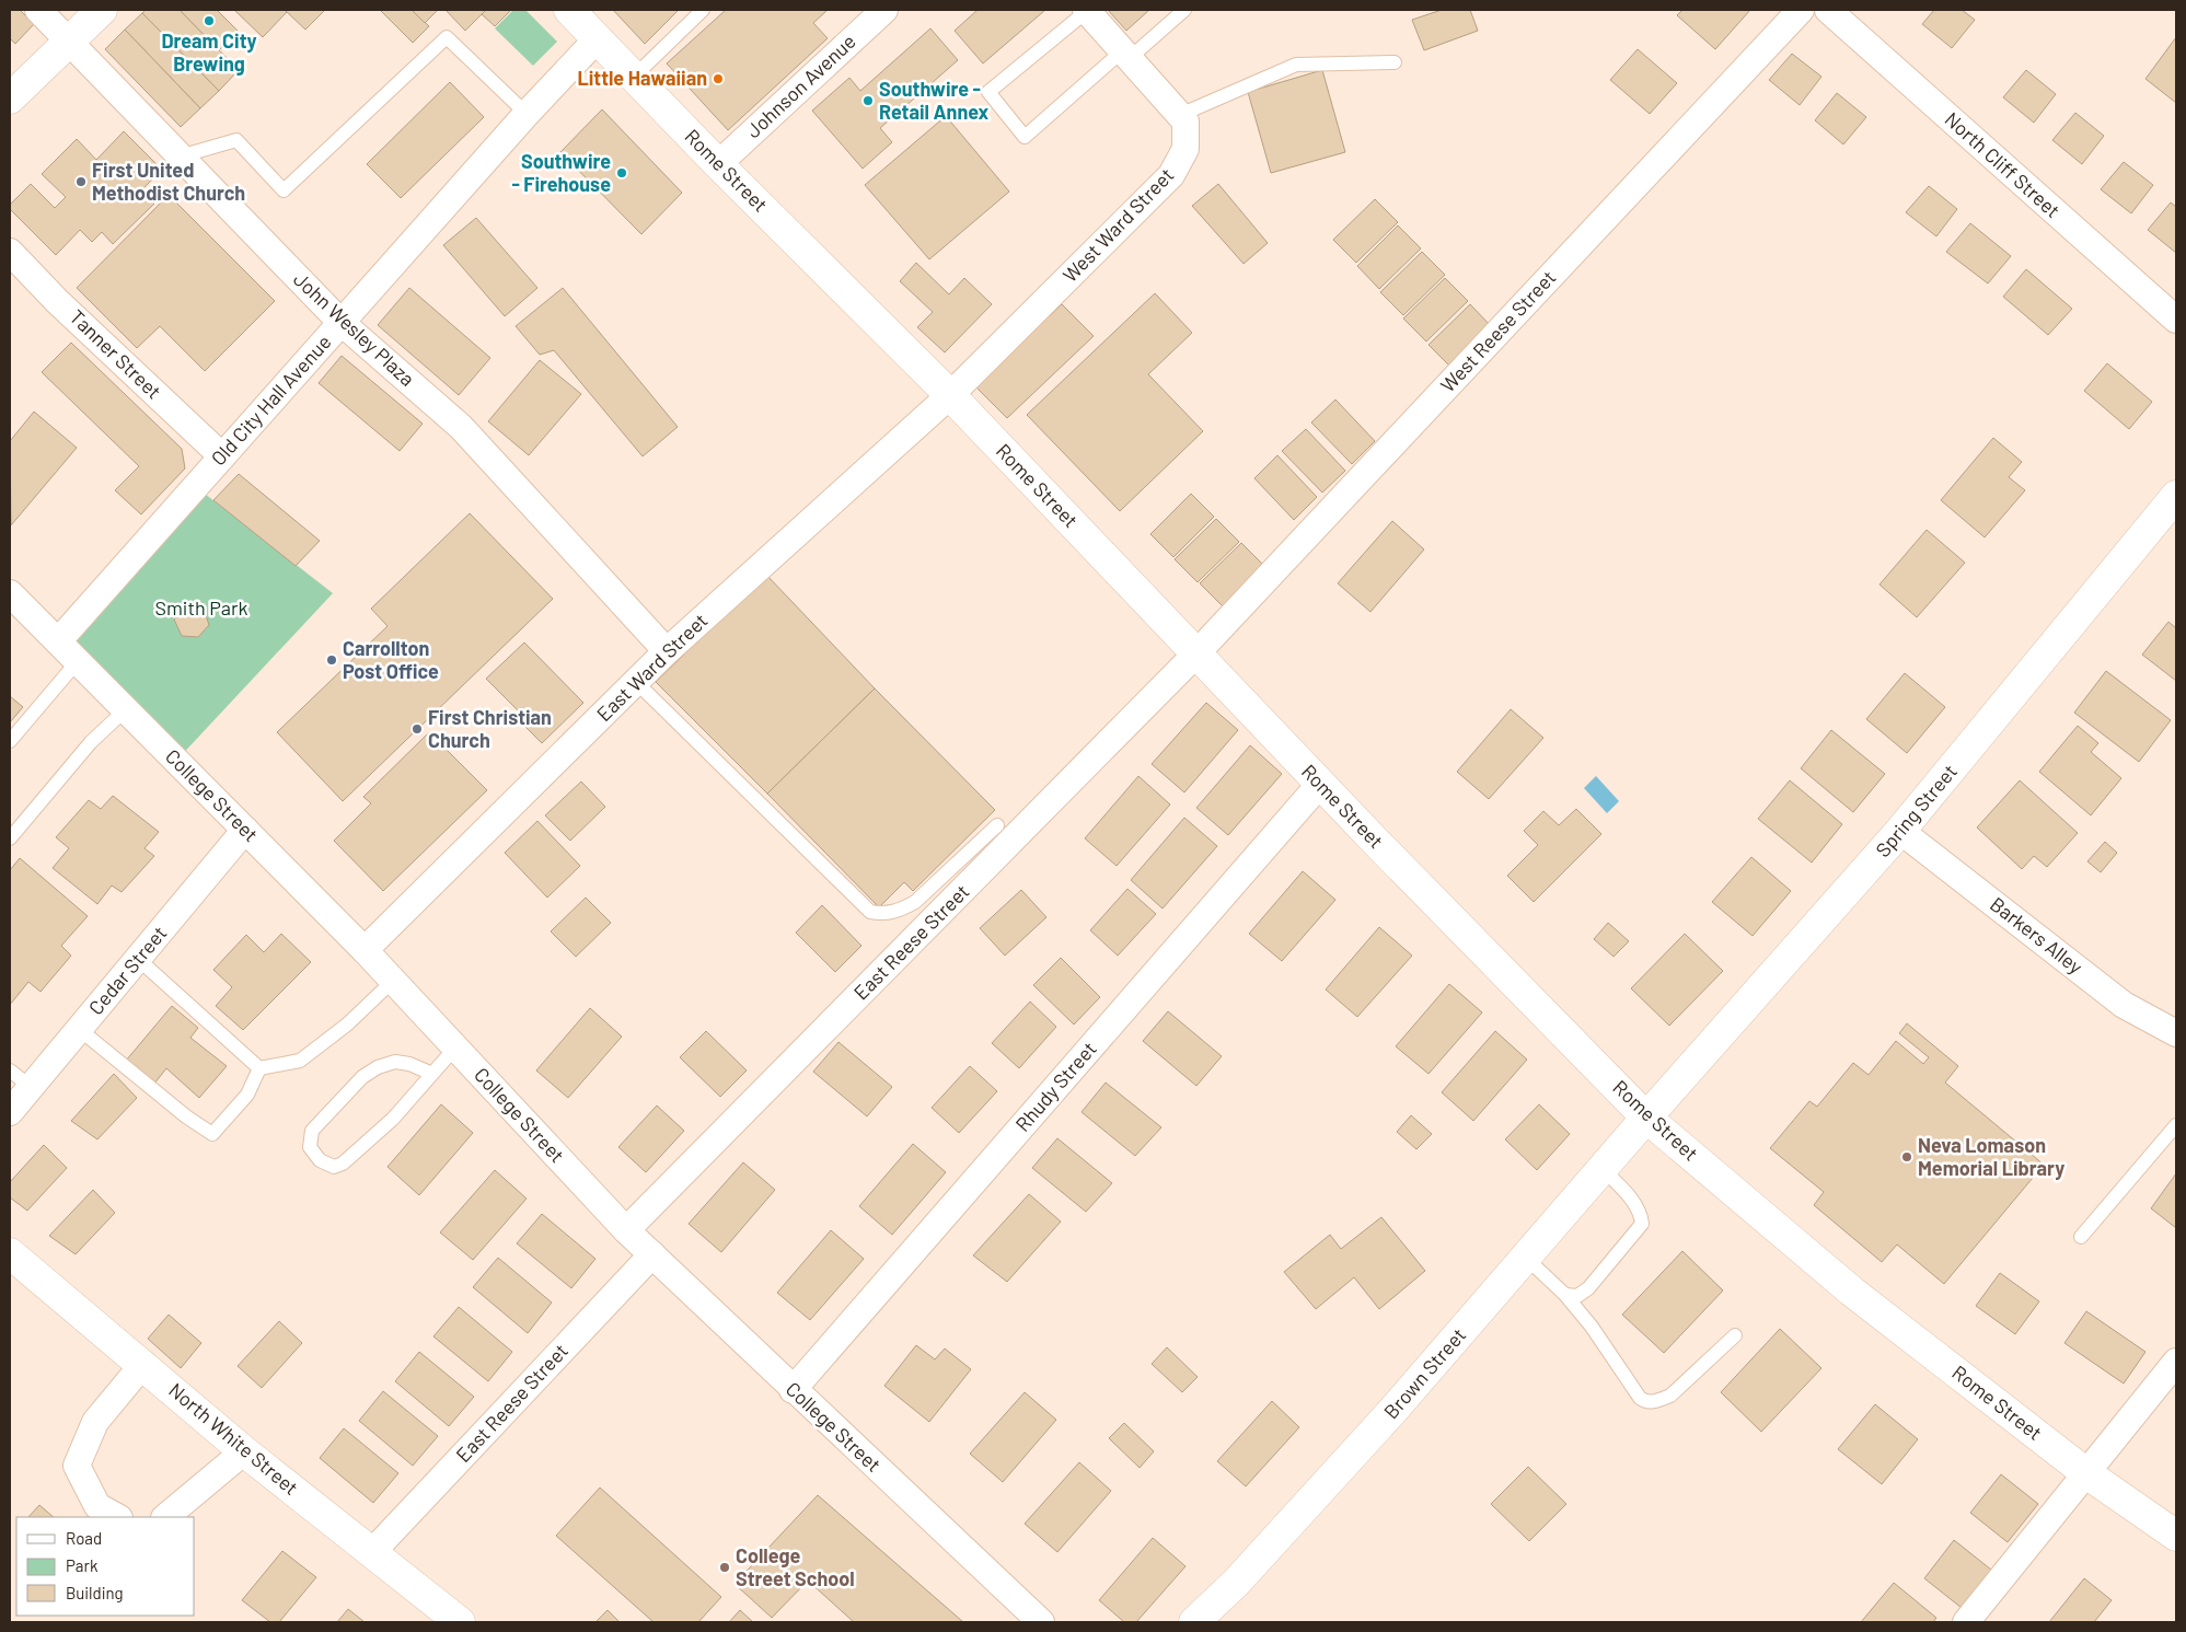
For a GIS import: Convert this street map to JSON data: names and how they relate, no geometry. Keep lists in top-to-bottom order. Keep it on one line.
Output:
{"streets":{"street":["Johnson Avenue","North Cliff Street","Rome Street","West Ward Street","John Wesley Plaza","West Reese Street","Tanner Street","Old City Hall Avenue","East Ward Street","College Street","Spring Street","Barkers Alley","East Reese Street","Cedar Street","Rhudy Street","Brown Street","North White Street"]},"crossings":[["Johnson Avenue","Rome Street"],["Rome Street","West Ward Street"],["Rome Street","West Reese Street"],["Rome Street","Old City Hall Avenue"],["Rome Street","East Ward Street"],["Rome Street","Spring Street"],["Rome Street","East Reese Street"],["Rome Street","Rhudy Street"],["Rome Street","Brown Street"],["West Ward Street","East Ward Street"],["John Wesley Plaza","Old City Hall Avenue"],["John Wesley Plaza","East Ward Street"],["West Reese Street","East Reese Street"],["Tanner Street","Old City Hall Avenue"],["Old City Hall Avenue","College Street"],["East Ward Street","College Street"],["College Street","East Reese Street"],["College Street","Cedar Street"],["College Street","Rhudy Street"],["Spring Street","Barkers Alley"],["Spring Street","Brown Street"],["East Reese Street","North White Street"]],"parks":["Smith Park"],"places":["Dream City Brewing","Little Hawaiian","Southwire - Retail Annex","Southwire - Firehouse","First United Methodist Church","Carrollton Post Office","First Christian Church","Neva Lomason Memorial Library","College Street School"],"legend":["Road","Park","Building"]}
